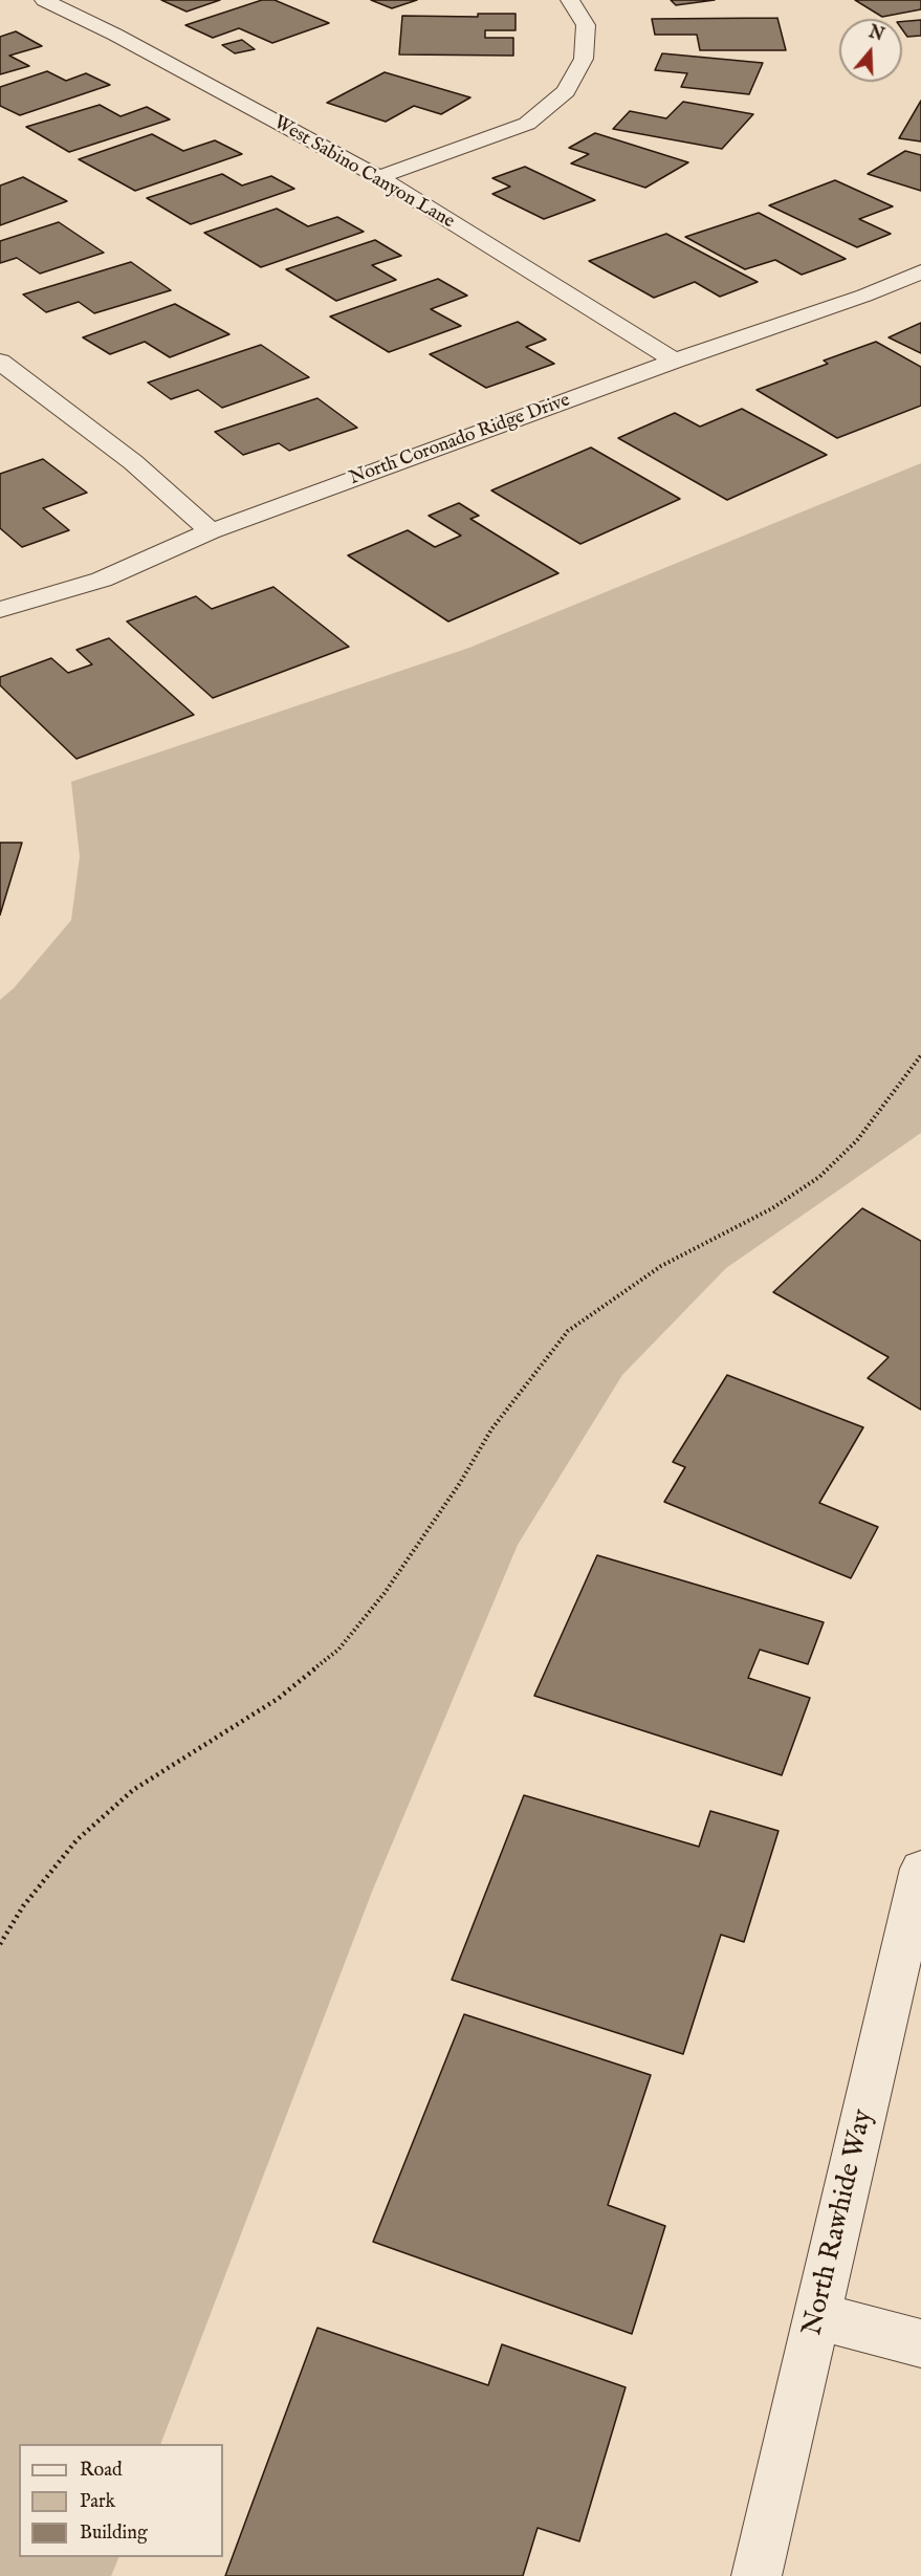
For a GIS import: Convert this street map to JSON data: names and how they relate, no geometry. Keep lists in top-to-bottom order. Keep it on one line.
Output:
{"streets":{"street":["West Sabino Canyon Lane","North Coronado Ridge Drive","North Rawhide Way"]},"crossings":[["West Sabino Canyon Lane","North Coronado Ridge Drive"]],"legend":["Road","Park","Building"],"north":"top"}
